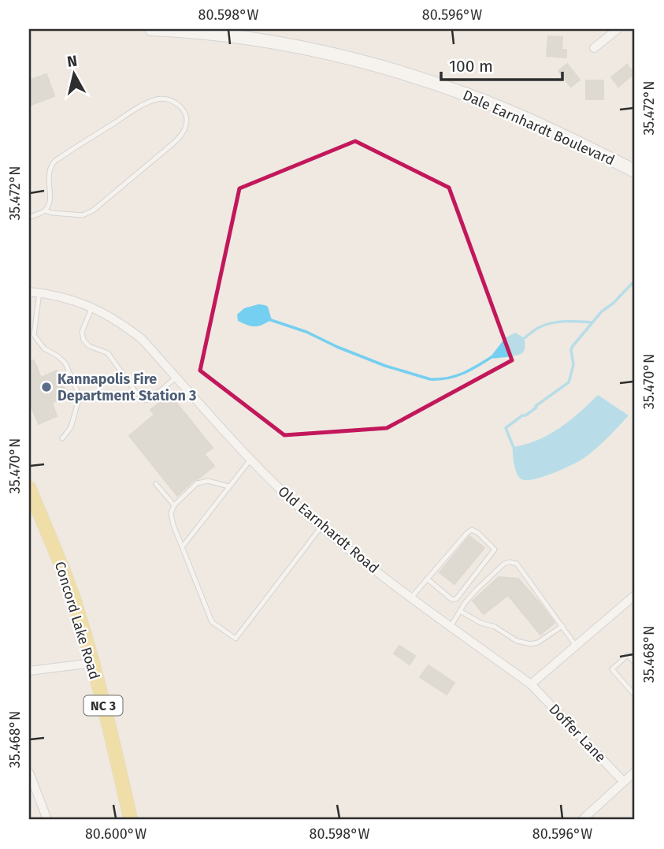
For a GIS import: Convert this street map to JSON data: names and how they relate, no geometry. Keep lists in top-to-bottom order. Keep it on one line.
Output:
{"streets":{"main road":["Dale Earnhardt Boulevard","Concord Lake Road","NC 3"],"street":["Old Earnhardt Road","Doffer Lane"]},"crossings":[["Old Earnhardt Road","Doffer Lane"]],"places":["Kannapolis Fire Department Station 3"],"scale_bar":"100 m","north":"top","coordinates":["80.598°W","80.596°W","35.472°N","35.470°N","35.468°N","80.600°W"]}
